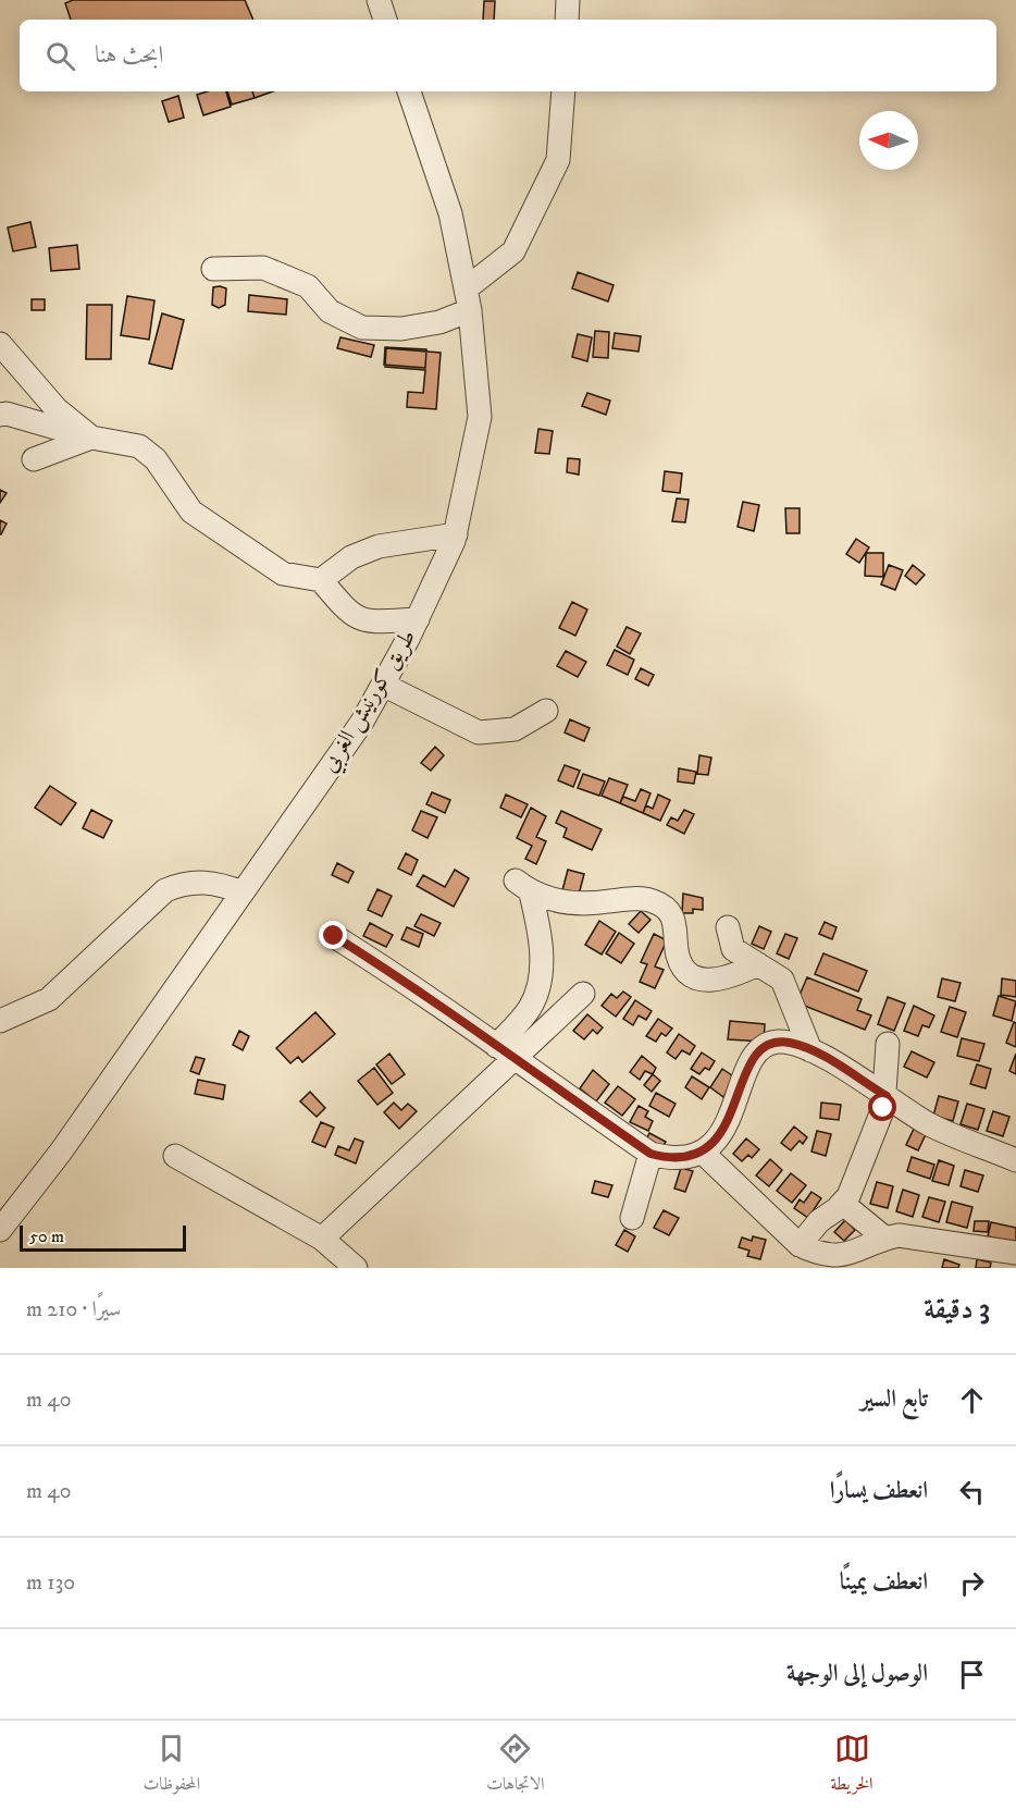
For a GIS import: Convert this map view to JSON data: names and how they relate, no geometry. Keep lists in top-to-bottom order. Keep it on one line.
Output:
{"streets":{"street":["طريق كورنيش الغربي"]},"scale_bar":"50 m","north":"left","page":{"search":"ابحث هنا","scale":"50 m","heading":["3 دقيقة","سيرًا · 210 m"],"list":[["تابع السير","40 m"],["انعطف يسارًا","40 m"],["انعطف يمينًا","130 m"],"الوصول إلى الوجهة"],"nav":["الخريطة","الاتجاهات","المحفوظات"]}}
